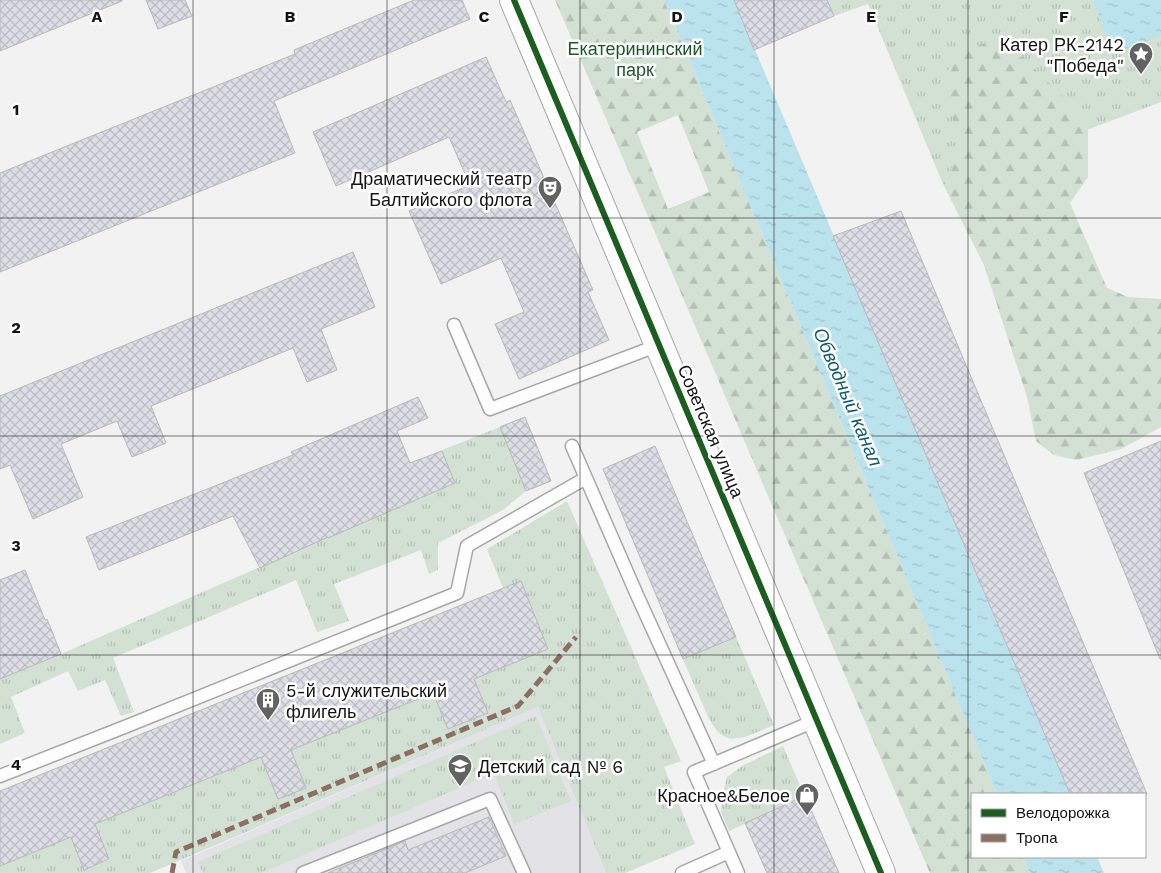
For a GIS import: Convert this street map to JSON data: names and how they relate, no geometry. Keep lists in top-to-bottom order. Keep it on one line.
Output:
{"streets":{"street":["Советская улица"]},"water":["Обводный канал"],"parks":["Екатерининский парк"],"places":{"place":["Катер РК-2142 \"Победа\""],"theatre":["Драматический театр Балтийского флота"],"building":["5-й служительский флигель"],"school or university":["Детский сад № 6"],"shop":["Красное&Белое"]},"legend":["Велодорожка","Тропа"],"grid":{"columns":["A","B","C","D","E","F"],"rows":["1","2","3","4"]}}
